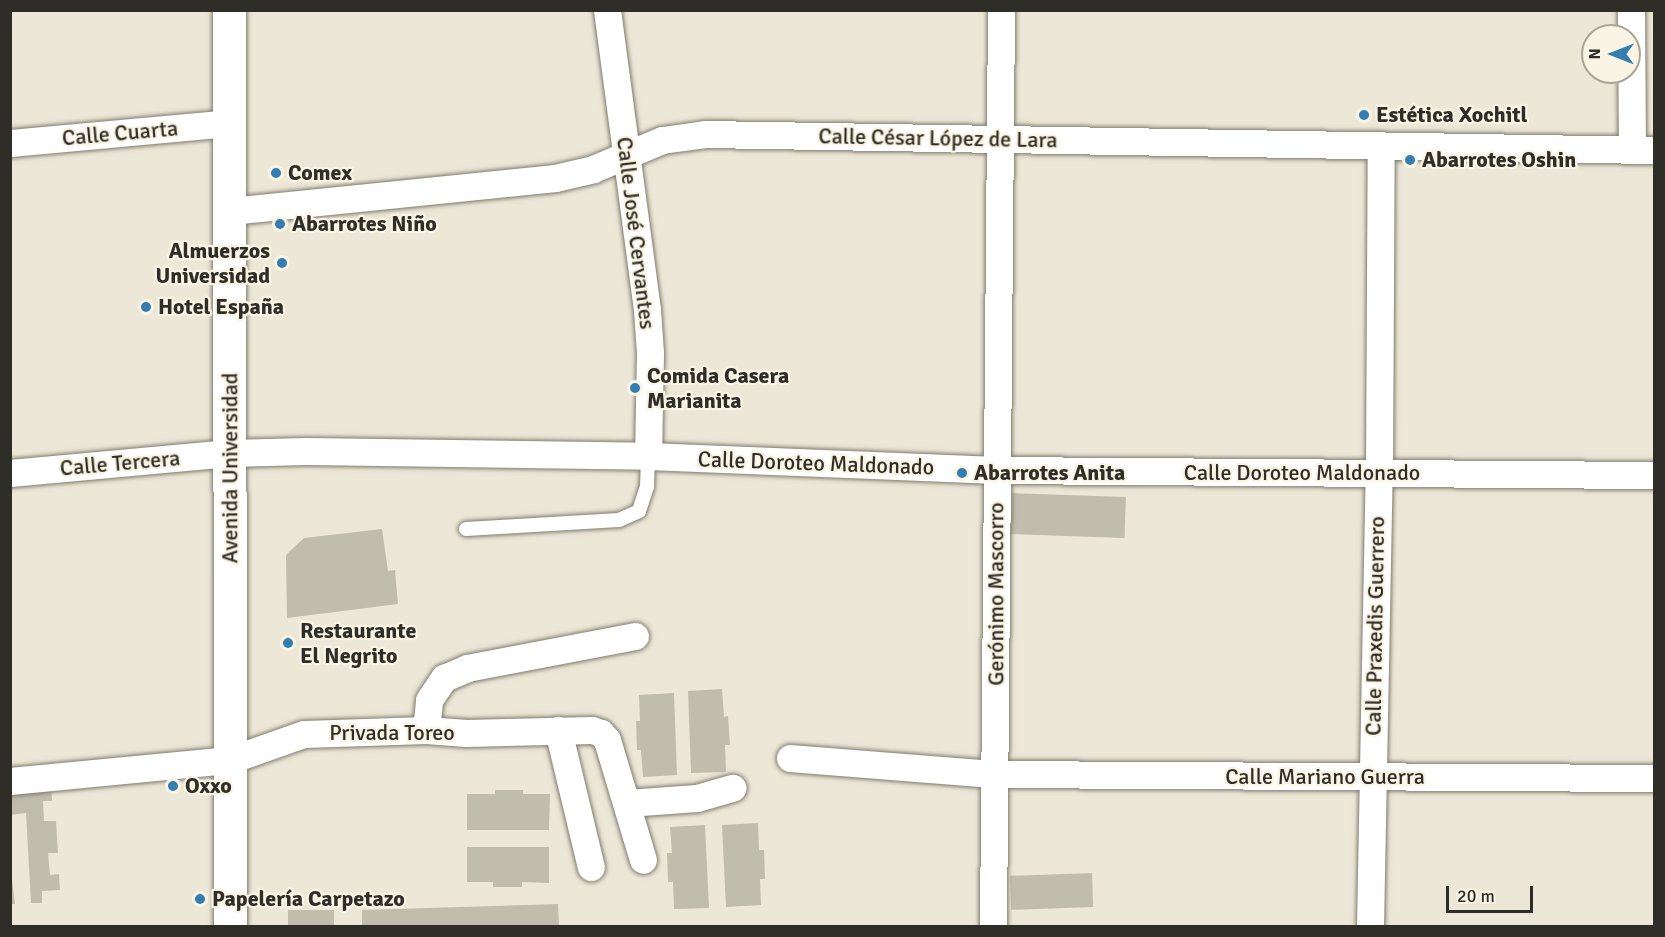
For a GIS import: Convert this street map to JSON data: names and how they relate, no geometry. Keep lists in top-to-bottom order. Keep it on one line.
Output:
{"streets":{"main road":["Avenida Universidad"],"street":["Calle Cuarta","Calle César López de Lara","Calle José Cervantes","Calle Tercera","Calle Doroteo Maldonado","Gerónimo Mascorro","Calle Praxedis Guerrero","Privada Toreo","Calle Mariano Guerra"]},"crossings":[["Calle Cuarta","Avenida Universidad"],["Calle César López de Lara","Calle José Cervantes"],["Calle César López de Lara","Avenida Universidad"],["Calle César López de Lara","Gerónimo Mascorro"],["Calle César López de Lara","Calle Praxedis Guerrero"],["Calle José Cervantes","Calle Doroteo Maldonado"],["Calle Tercera","Calle Doroteo Maldonado"],["Calle Tercera","Avenida Universidad"],["Calle Doroteo Maldonado","Avenida Universidad"],["Calle Doroteo Maldonado","Gerónimo Mascorro"],["Calle Doroteo Maldonado","Calle Praxedis Guerrero"],["Avenida Universidad","Privada Toreo"],["Gerónimo Mascorro","Calle Mariano Guerra"],["Calle Praxedis Guerrero","Calle Mariano Guerra"]],"places":["Estética Xochitl","Abarrotes Oshin","Comex","Abarrotes Niño","Almuerzos Universidad","Hotel España","Comida Casera Marianita","Abarrotes Anita","Restaurante El Negrito","Oxxo","Papelería Carpetazo"],"scale_bar":"20 m","north":"left"}
